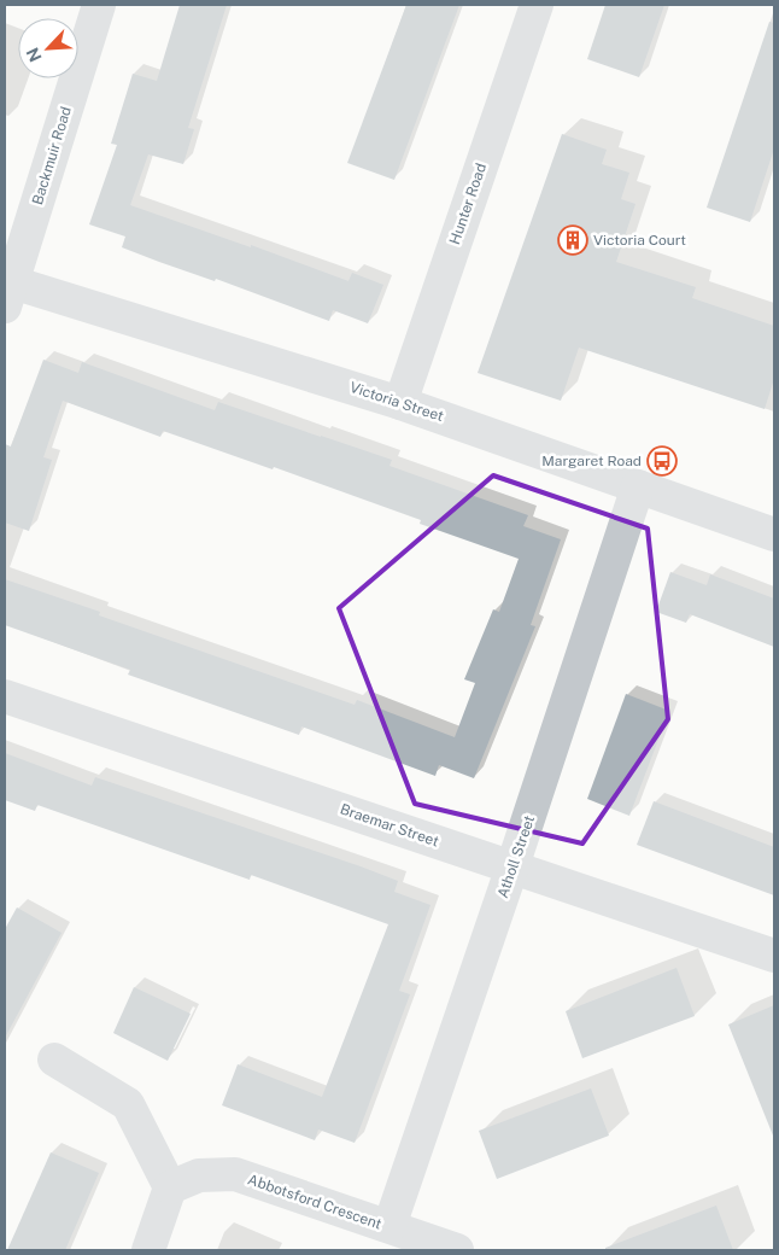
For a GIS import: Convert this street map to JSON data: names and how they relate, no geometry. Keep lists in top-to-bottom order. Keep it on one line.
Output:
{"streets":{"street":["Backmuir Road","Hunter Road","Victoria Street","Braemar Street","Atholl Street","Abbotsford Crescent"]},"crossings":[["Backmuir Road","Victoria Street"],["Hunter Road","Victoria Street"],["Victoria Street","Atholl Street"],["Braemar Street","Atholl Street"],["Atholl Street","Abbotsford Crescent"]],"places":{"building":["Victoria Court"],"bus stop":["Margaret Road"]},"north":"bottom left"}
